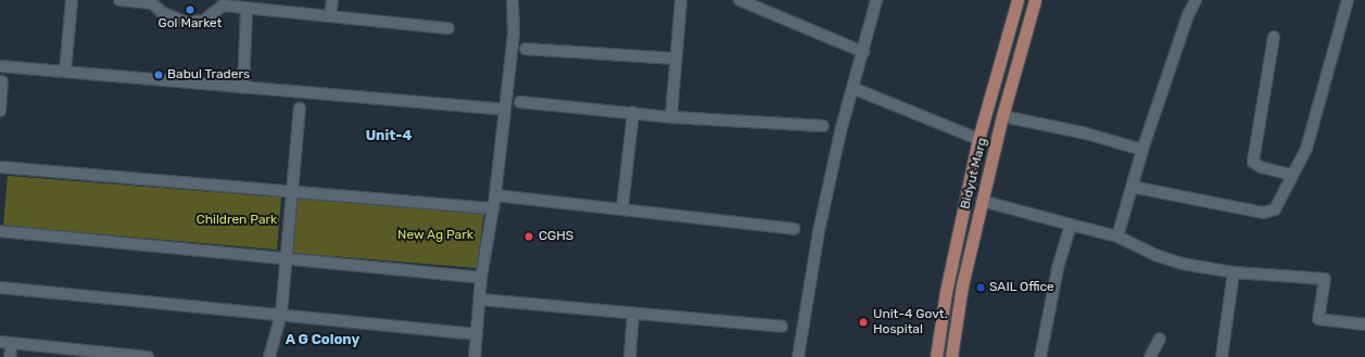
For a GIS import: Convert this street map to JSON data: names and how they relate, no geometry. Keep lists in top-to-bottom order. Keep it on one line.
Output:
{"streets":{"main road":["Bidyut Marg"]},"districts":["Unit-4","A G Colony"],"parks":["Children Park","New Ag Park"],"places":["Gol Market","Babul Traders","CGHS","SAIL Office","Unit-4 Govt. Hospital"]}
